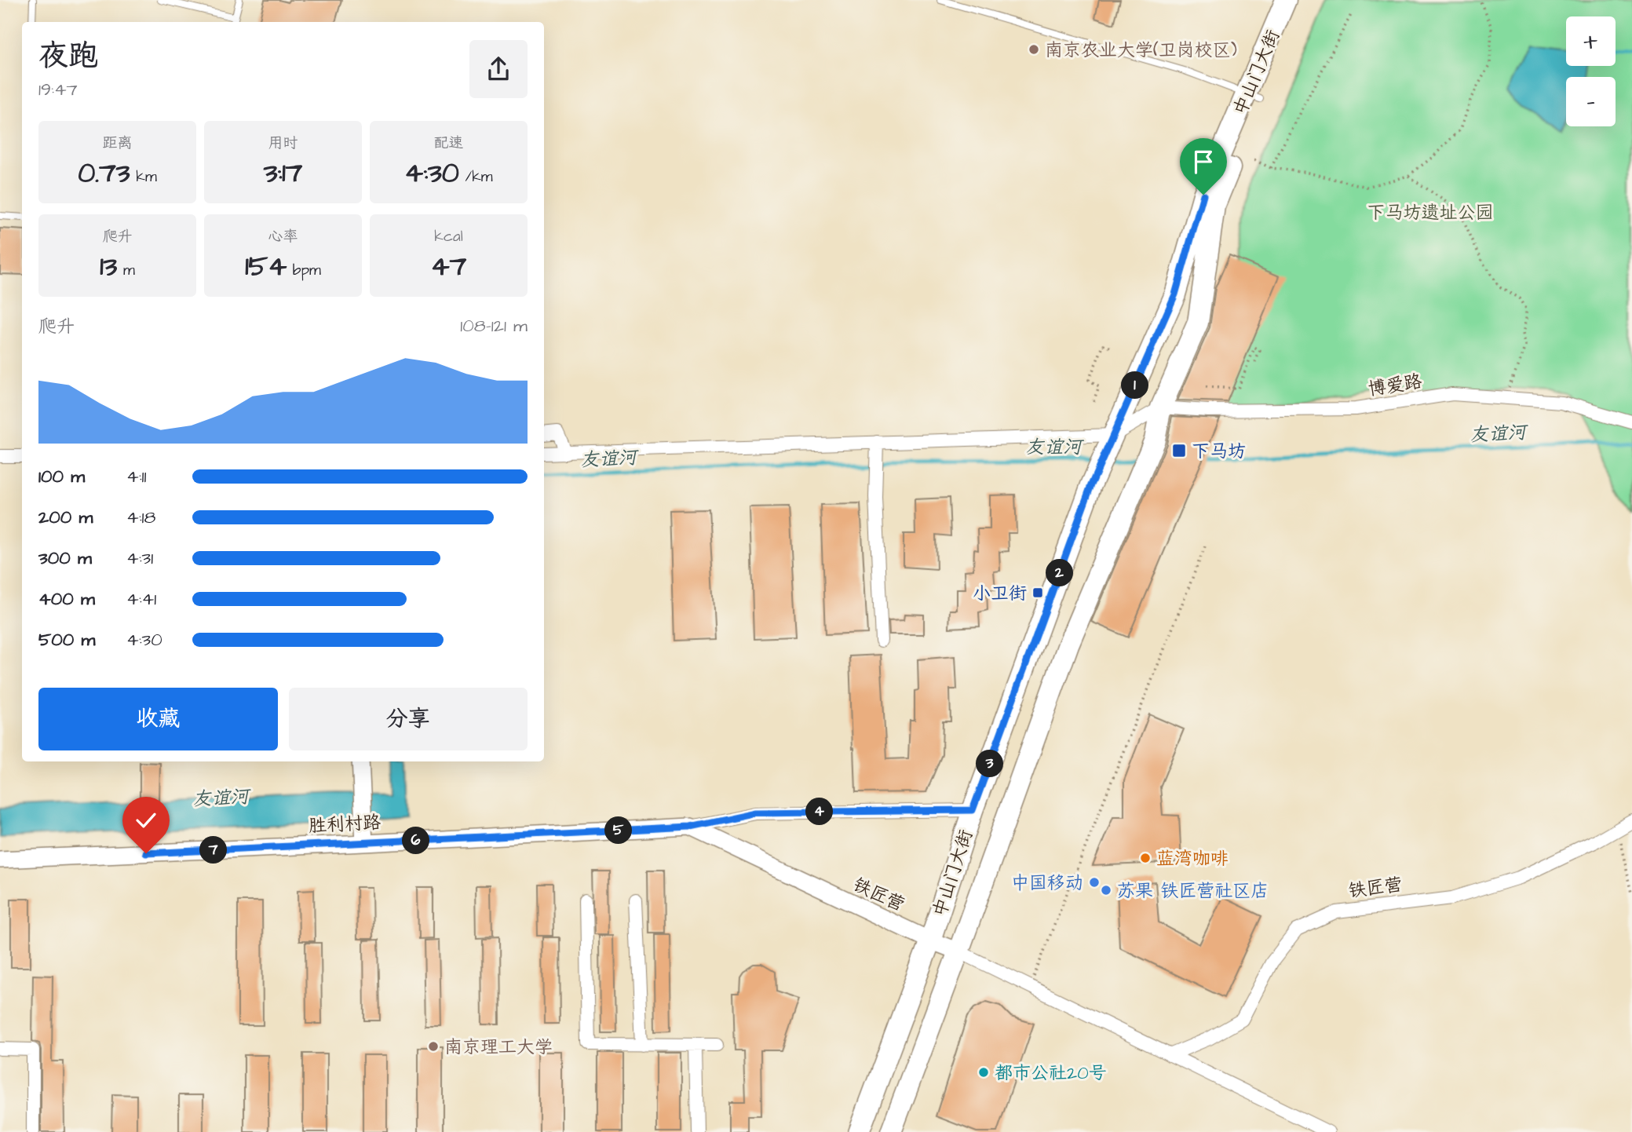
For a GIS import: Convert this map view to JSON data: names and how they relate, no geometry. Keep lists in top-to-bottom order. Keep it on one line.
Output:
{"streets":{"main road":["中山门大街"],"street":["博爱路","胜利村路","铁匠营"]},"crossings":[["中山门大街","博爱路"],["中山门大街","铁匠营"],["胜利村路","铁匠营"]],"water":["友谊河"],"parks":["下马坊遗址公园"],"places":{"other":["南京农业大学(卫岗校区)","蓝湾咖啡","中国移动","苏果 铁匠营社区店","南京理工大学","都市公社20号"],"transit":["下马坊","小卫街"]},"page":{"map_buttons":["+","−"],"heading":["夜跑","19:47"],"stats":[["距离","0.73 km"],["用时","3:17"],["配速","4:30 /km"],["爬升","13 m"],["心率","154 bpm"],["kcal","47"]],"chart":["爬升","108–121 m"],"pins":["1","2","3","4","5","6","7"],"list":[{"name":"100 m","note":"4:11"},{"name":"200 m","note":"4:18"},{"name":"300 m","note":"4:31"},{"name":"400 m","note":"4:41"},{"name":"500 m","note":"4:30"}],"buttons":["收藏","分享"]}}
